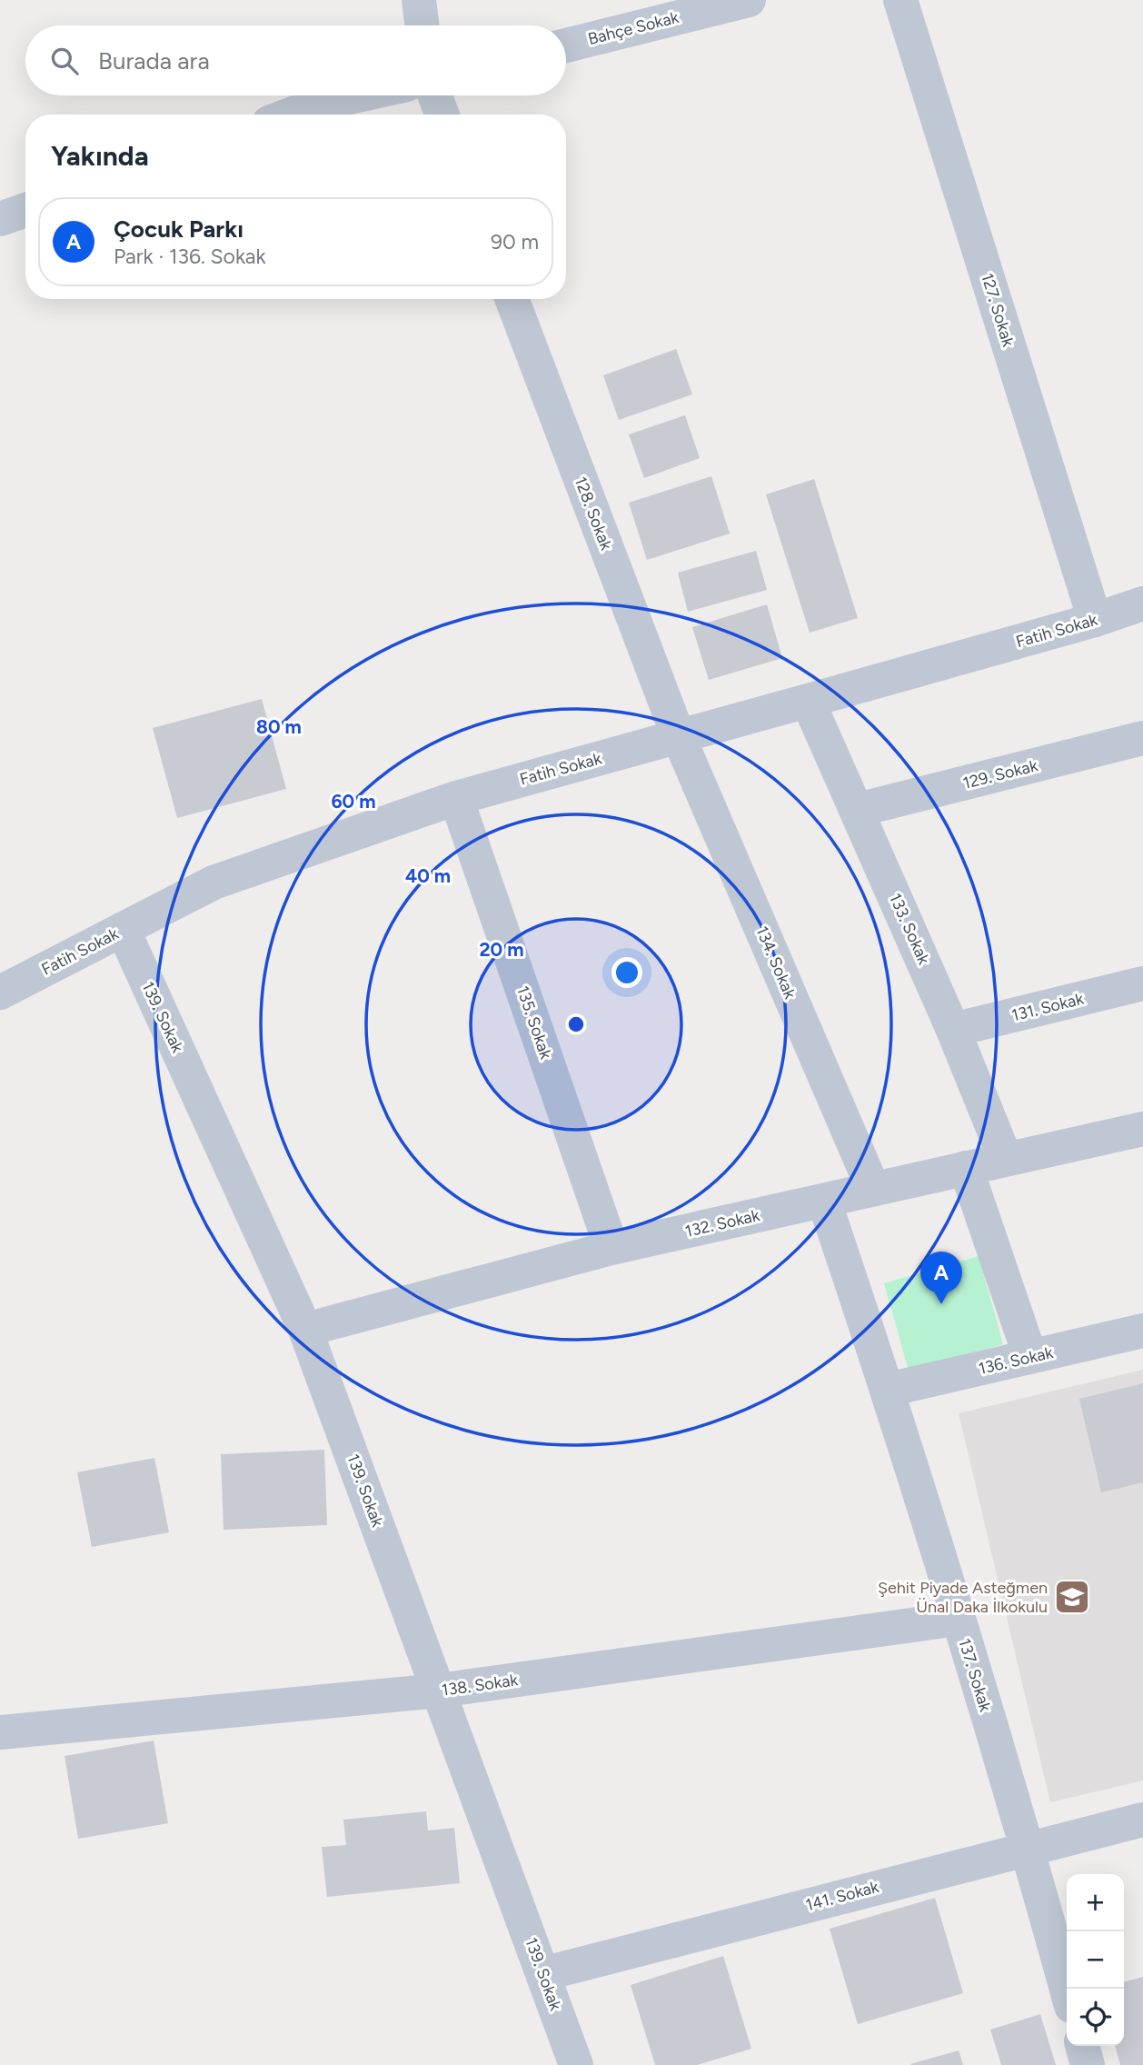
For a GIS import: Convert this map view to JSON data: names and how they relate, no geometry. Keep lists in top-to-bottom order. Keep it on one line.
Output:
{"streets":{"street":["Bahçe Sokak","127. Sokak","128. Sokak","Fatih Sokak","129. Sokak","133. Sokak","134. Sokak","131. Sokak","139. Sokak","135. Sokak","132. Sokak","136. Sokak","137. Sokak","138. Sokak","141. Sokak"]},"crossings":[["127. Sokak","Fatih Sokak"],["128. Sokak","Fatih Sokak"],["128. Sokak","134. Sokak"],["Fatih Sokak","133. Sokak"],["Fatih Sokak","134. Sokak"],["Fatih Sokak","139. Sokak"],["Fatih Sokak","135. Sokak"],["129. Sokak","133. Sokak"],["133. Sokak","131. Sokak"],["133. Sokak","132. Sokak"],["134. Sokak","132. Sokak"],["139. Sokak","132. Sokak"],["139. Sokak","138. Sokak"],["139. Sokak","141. Sokak"],["135. Sokak","132. Sokak"],["132. Sokak","137. Sokak"],["136. Sokak","137. Sokak"],["137. Sokak","138. Sokak"],["137. Sokak","141. Sokak"]],"places":{"school or university":["Şehit Piyade Asteğmen Ünal Daka İlkokulu"]},"page":{"search":"Burada ara","heading":"Yakında","list":[{"mark":"A","name":"Çocuk Parkı","note":"Park · 136. Sokak","value":"90 m"}],"pins":"A","map_buttons":["+","−"]},"rings":["80 m","60 m","40 m","20 m"]}
